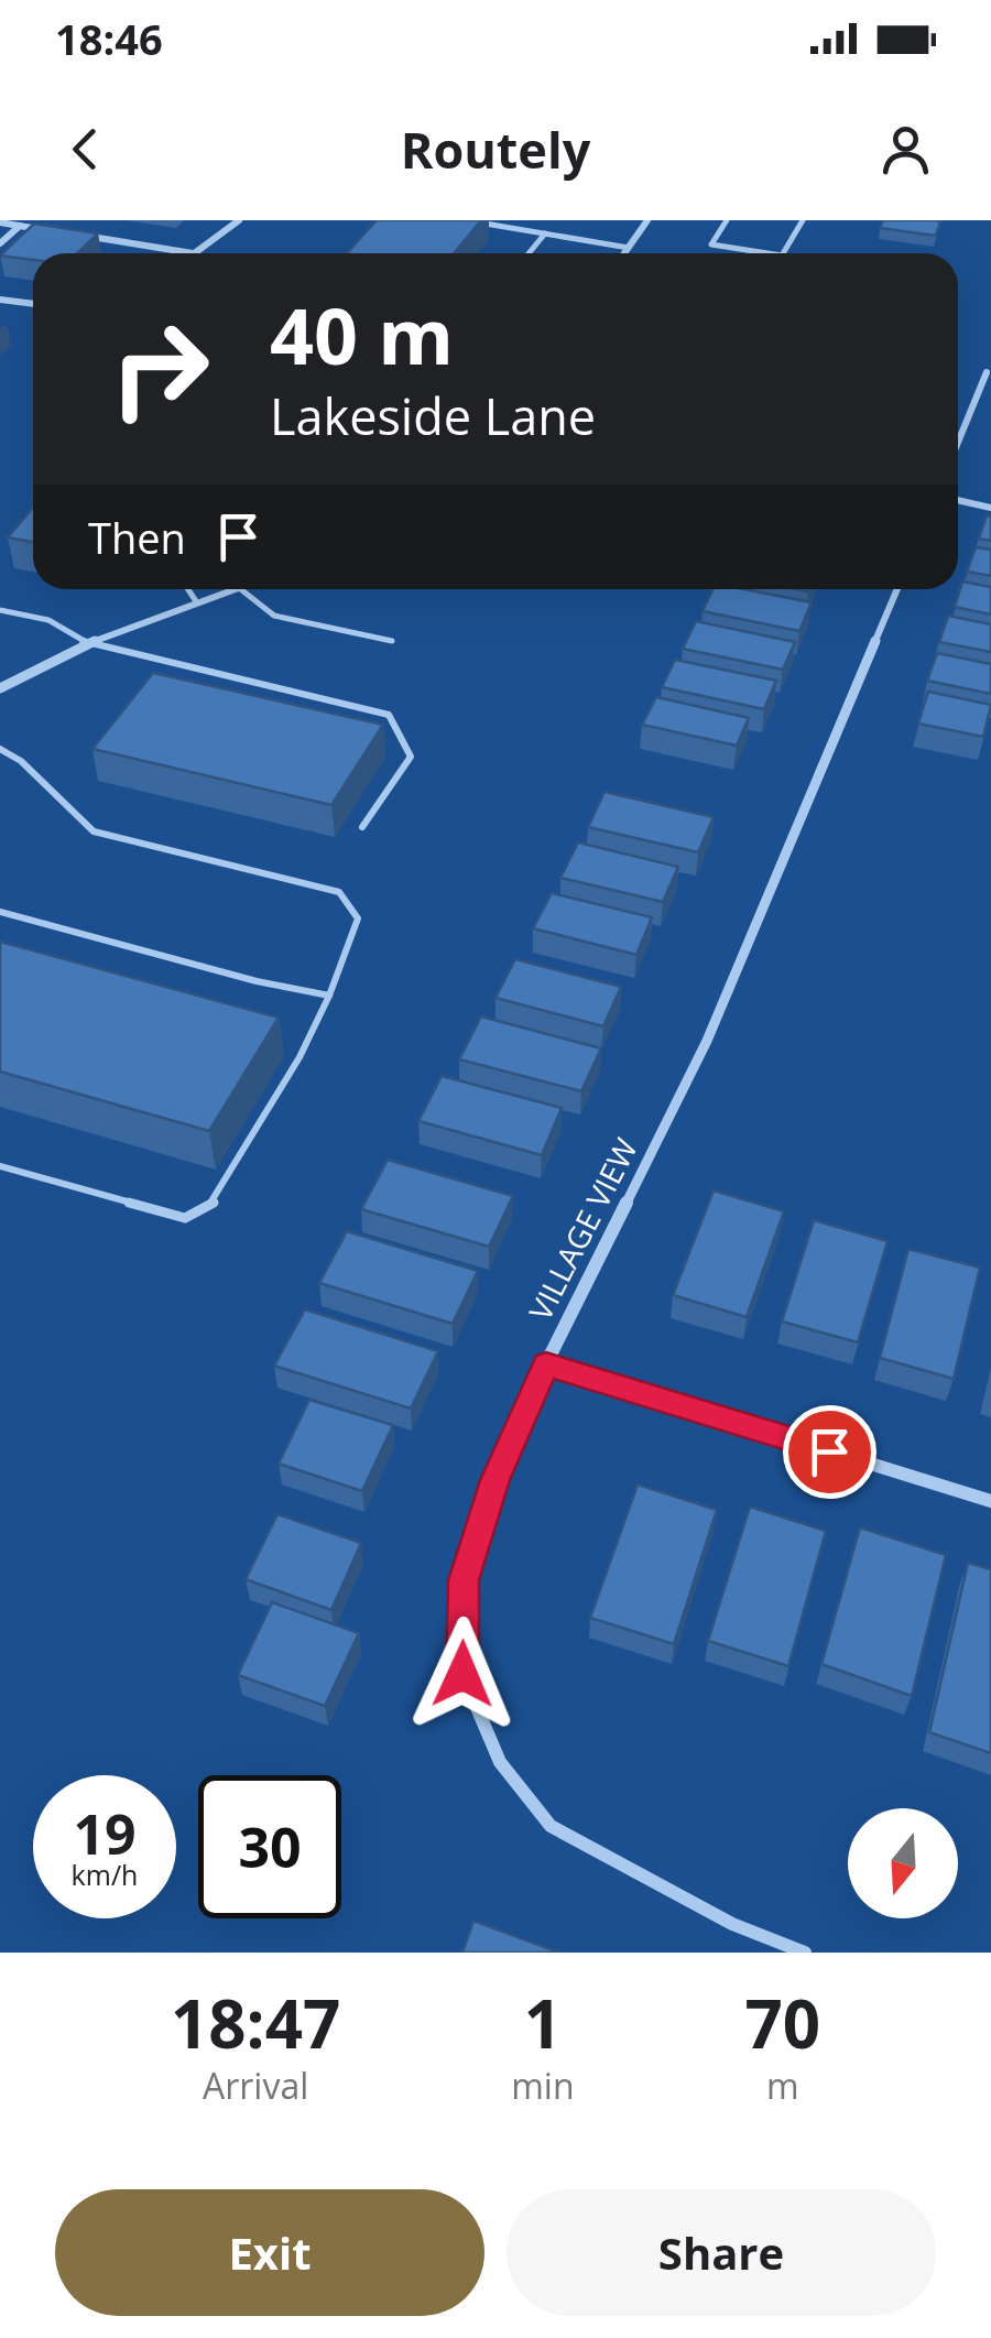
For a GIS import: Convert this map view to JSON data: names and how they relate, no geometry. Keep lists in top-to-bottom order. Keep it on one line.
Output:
{"streets":{"street":["VILLAGE VIEW"]},"north":"bottom","page":{"status":"18:46","header":"Routely","turn":["40 m","Lakeside Lane"],"then":"Then","speed":"19 km/h","limit":"30","eta":["18:47","Arrival","1","min","70","m"],"buttons":["Exit","Share"]}}
